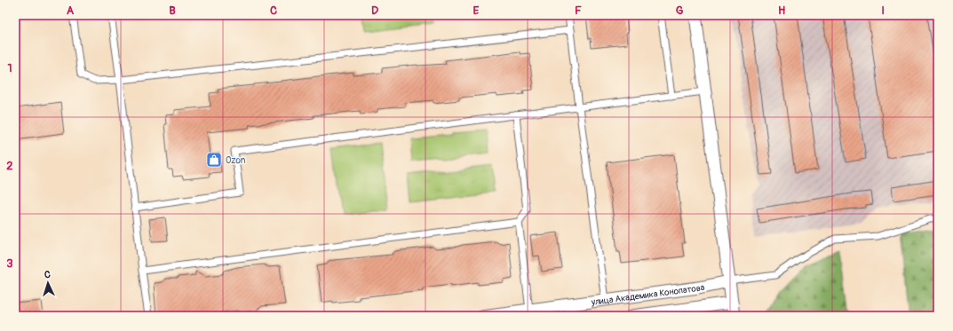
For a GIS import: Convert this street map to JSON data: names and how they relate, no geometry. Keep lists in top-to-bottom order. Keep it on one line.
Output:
{"streets":{"street":["улица Академика Конопатова"]},"places":{"shop":["Ozon"]},"north":"top","grid":{"columns":["A","B","C","D","E","F","G","H","I"],"rows":["1","2","3"]}}
